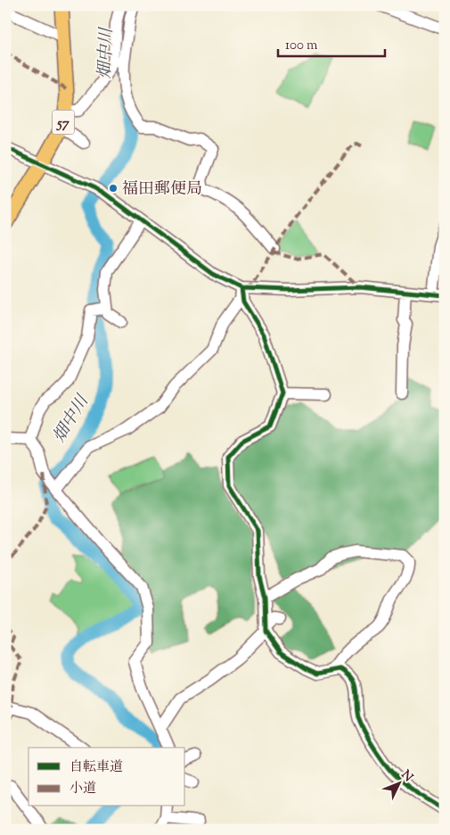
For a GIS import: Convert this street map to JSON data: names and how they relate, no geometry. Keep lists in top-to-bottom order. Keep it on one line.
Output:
{"streets":{"main road":["57"]},"water":["畑中川"],"places":["福田郵便局"],"legend":["自転車道","小道"],"scale_bar":"100 m","north":"top right"}
